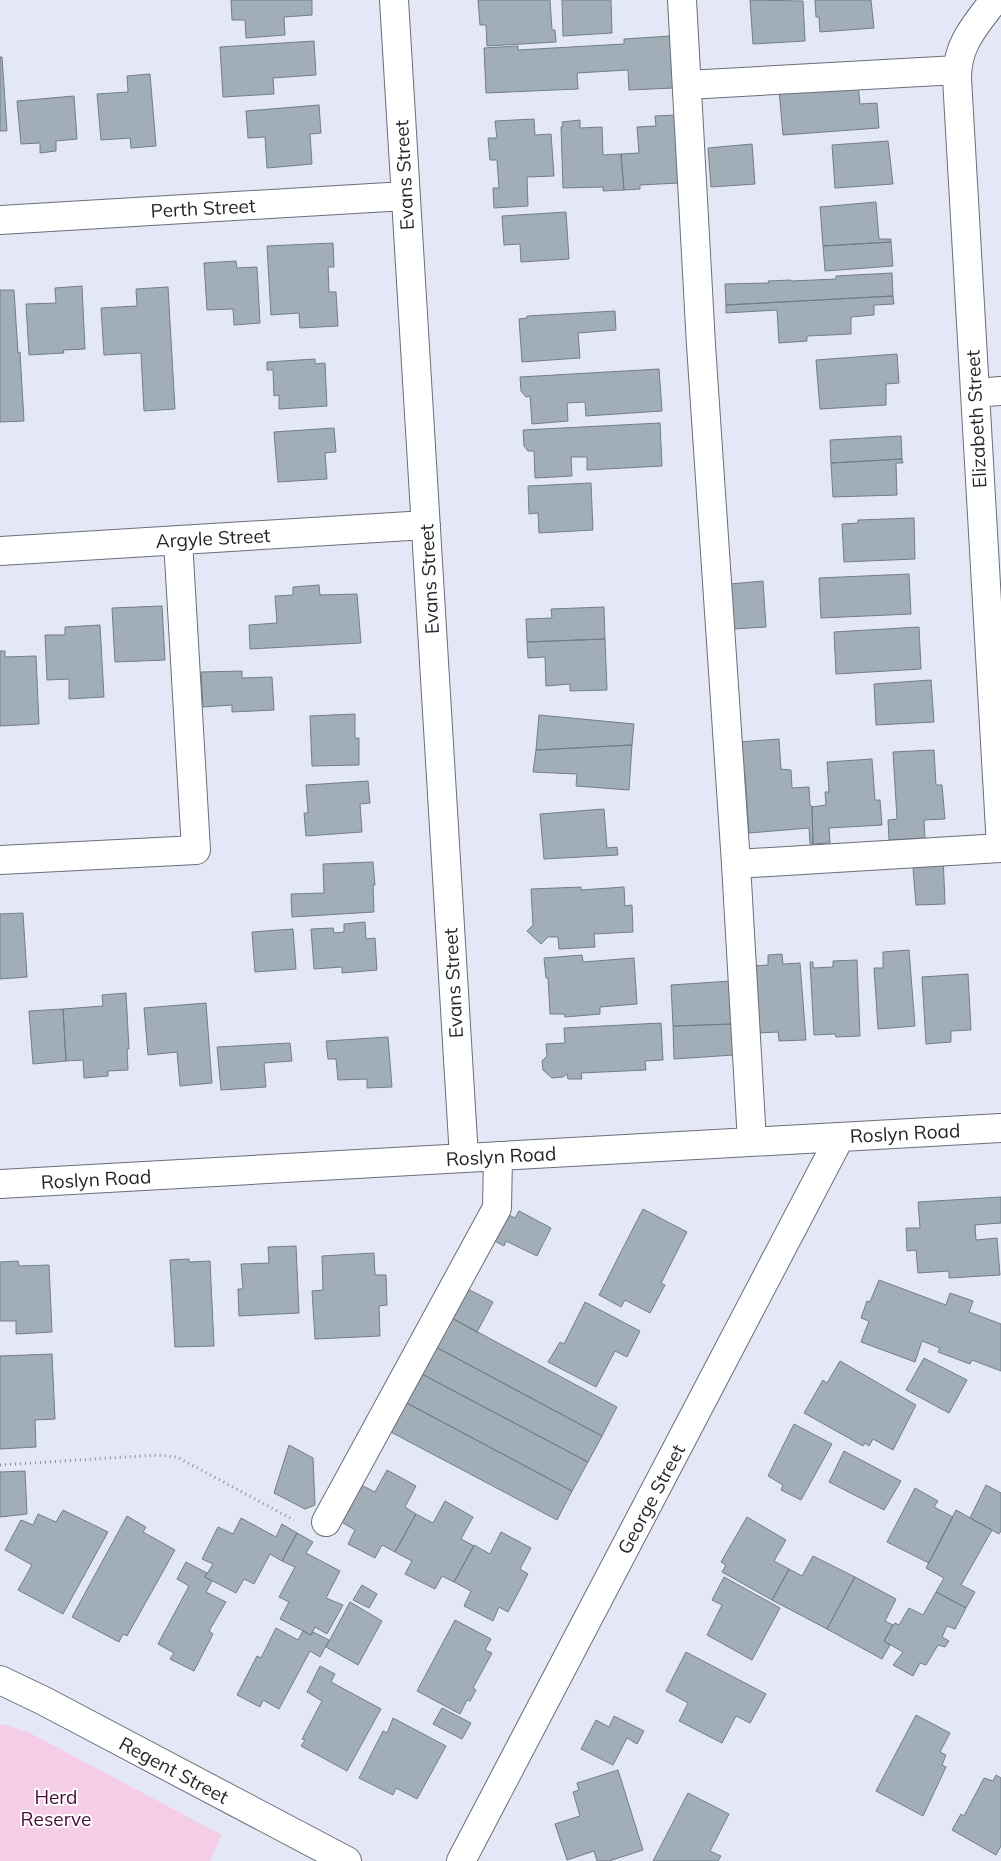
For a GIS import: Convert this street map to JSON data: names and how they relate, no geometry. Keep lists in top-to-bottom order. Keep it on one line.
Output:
{"streets":{"street":["Evans Street","Perth Street","Elizabeth Street","Argyle Street","Roslyn Road","George Street","Regent Street"]},"crossings":[["Evans Street","Perth Street"],["Evans Street","Argyle Street"],["Evans Street","Roslyn Road"],["Roslyn Road","George Street"]],"parks":["Herd Reserve"]}
